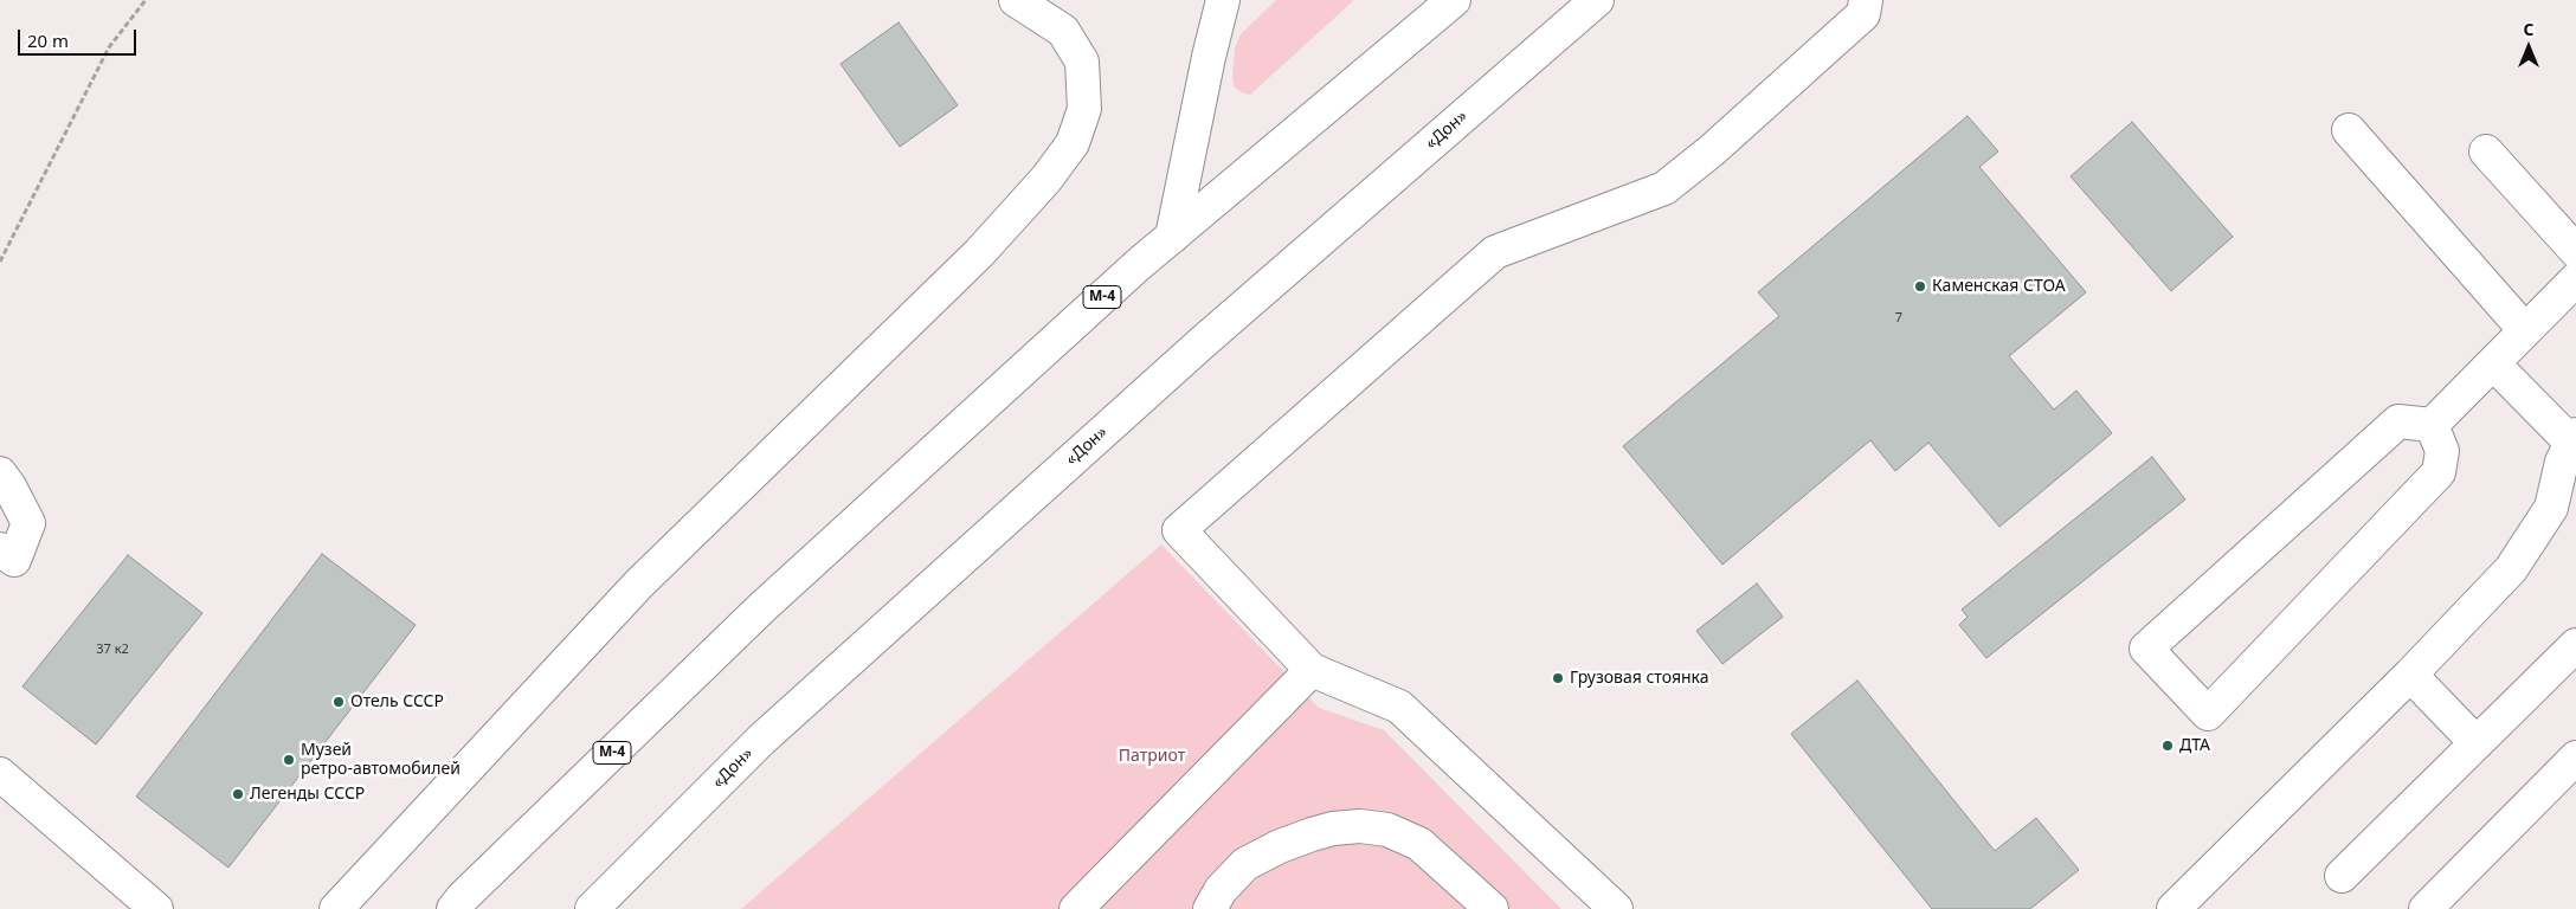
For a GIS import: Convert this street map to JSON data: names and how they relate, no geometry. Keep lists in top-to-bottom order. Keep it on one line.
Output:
{"streets":{"main road":["«Дон»","М-4"]},"parks":["Патриот"],"places":["Каменская СТОА","Грузовая стоянка","Отель СССР","ДТА","Музей ретро-автомобилей","Легенды СССР"],"house_numbers":["7","37 к2"],"scale_bar":"20 m","north":"top"}
